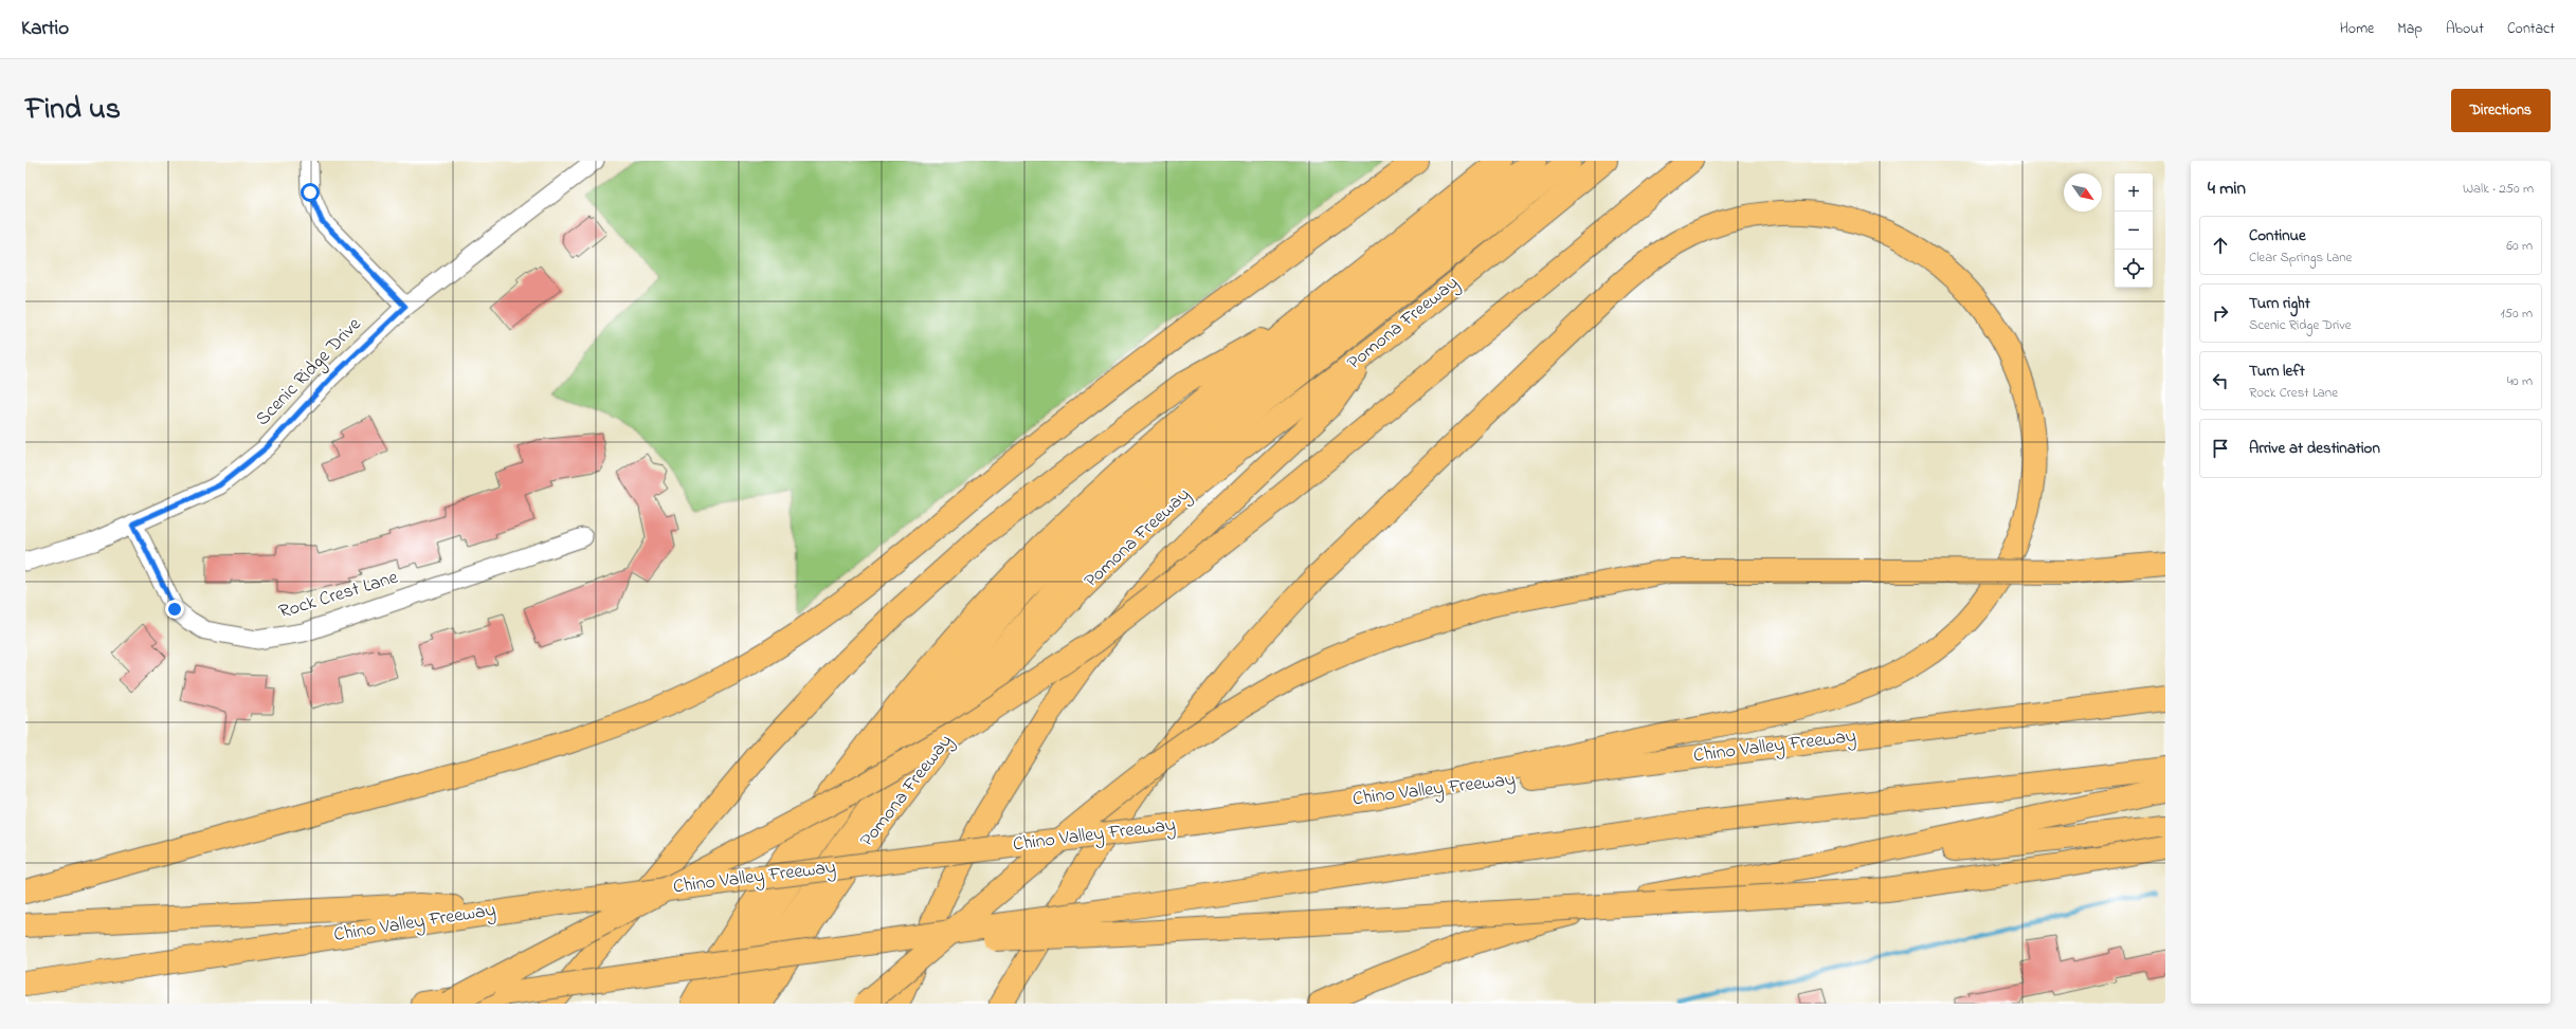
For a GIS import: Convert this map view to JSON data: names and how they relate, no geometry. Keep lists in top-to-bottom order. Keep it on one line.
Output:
{"streets":{"highway":["Pomona Freeway","Chino Valley Freeway"],"street":["Scenic Ridge Drive","Rock Crest Lane"]},"crossings":[["Scenic Ridge Drive","Rock Crest Lane"]],"north":"bottom right","page":{"header":"Kartio","nav":["Home","Map","About","Contact"],"title":"Find us","buttons":"Directions","heading":["4 min","Walk · 250 m"],"map_buttons":["+","−"],"list":[["Continue","Clear Springs Lane","60 m"],["Turn right","Scenic Ridge Drive","150 m"],["Turn left","Rock Crest Lane","40 m"],"Arrive at destination"]}}
